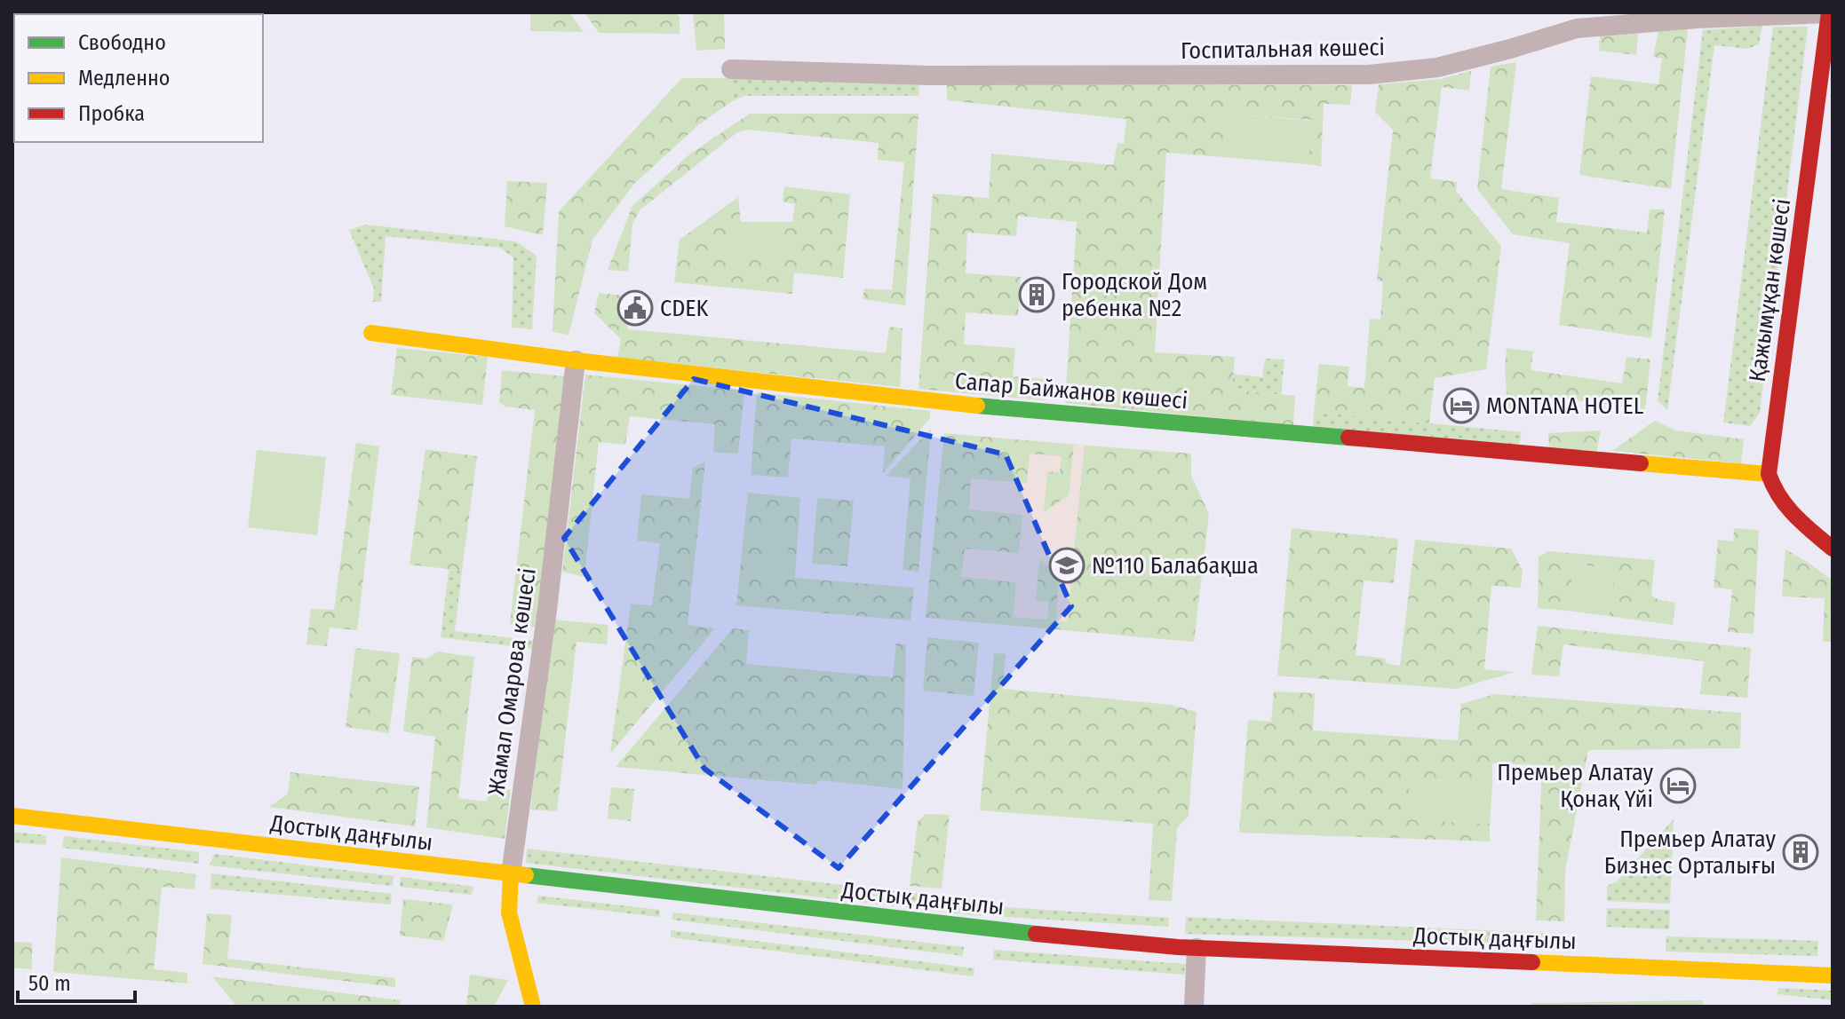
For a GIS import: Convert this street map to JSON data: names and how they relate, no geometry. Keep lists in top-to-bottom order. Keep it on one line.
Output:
{"streets":{"street":["Госпитальная көшесі","Қажымұқан көшесі","Сапар Байжанов көшесі","Жамал Омарова көшесі","Достық даңғылы"]},"crossings":[["Госпитальная көшесі","Қажымұқан көшесі"],["Қажымұқан көшесі","Сапар Байжанов көшесі"],["Сапар Байжанов көшесі","Жамал Омарова көшесі"],["Жамал Омарова көшесі","Достық даңғылы"]],"places":{"building":["Городской Дом ребенка №2","Премьер Алатау Бизнес Орталығы"],"public building":["CDEK"],"hotel":["MONTANA HOTEL","Премьер Алатау Қонақ Үйі"],"school or university":["№110 Балабақша"]},"legend":["Свободно","Медленно","Пробка"],"scale_bar":"50 m"}
